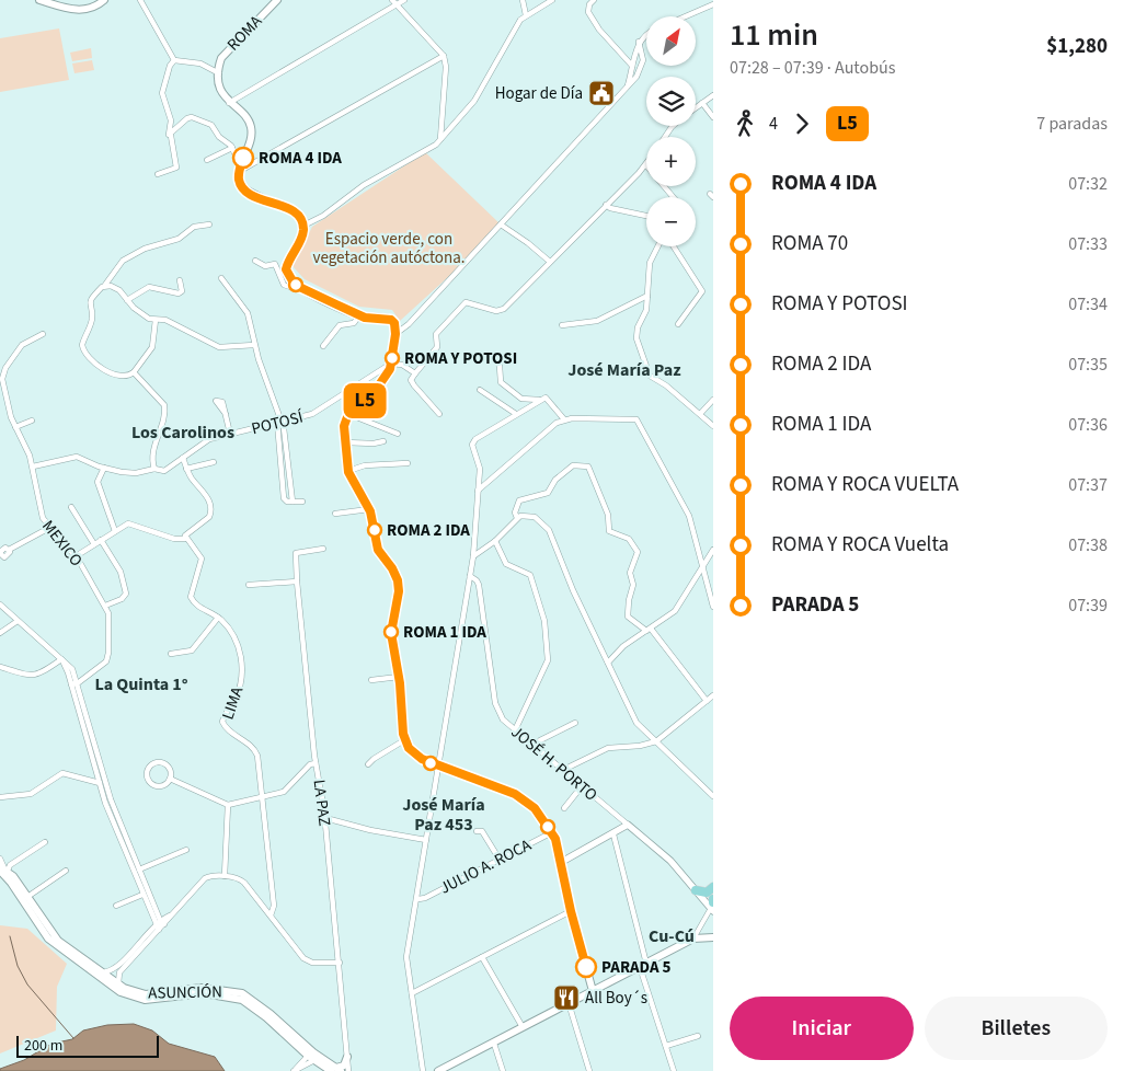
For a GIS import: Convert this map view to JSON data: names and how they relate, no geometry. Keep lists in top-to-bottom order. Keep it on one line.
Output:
{"streets":{"main road":["ROMA","ASUNCIÓN"],"street":["POTOSÍ","MEXICO","LIMA","JOSÉ H. PORTO","LA PAZ","JULIO A. ROCA"]},"crossings":[["POTOSÍ","MEXICO"]],"districts":["José María Paz","Los Carolinos","La Quinta 1°","José María Paz 453","Cu-Cú"],"parks":["Espacio verde, con vegetación autóctona."],"places":{"public building":["Hogar de Día"],"other":["ROMA 4 IDA","ROMA Y POTOSI","ROMA 2 IDA","ROMA 1 IDA","PARADA 5"],"restaurant":["All Boy´s"]},"lines":["bus line L5"],"scale_bar":"200 m","north":"top right","page":{"on_map":"L5","heading":["11 min","07:28 – 07:39 · Autobús","$1,280"],"map_buttons":["+","−"],"legs":["4","L5","7 paradas"],"list":[{"name":"ROMA 4 IDA","value":"07:32"},{"name":"ROMA 70","value":"07:33"},{"name":"ROMA Y POTOSI","value":"07:34"},{"name":"ROMA 2 IDA","value":"07:35"},{"name":"ROMA 1 IDA","value":"07:36"},{"name":"ROMA Y ROCA VUELTA","value":"07:37"},{"name":"ROMA Y ROCA Vuelta","value":"07:38"},{"name":"PARADA 5","value":"07:39"}],"buttons":["Iniciar","Billetes"],"scale":"200 m"}}
